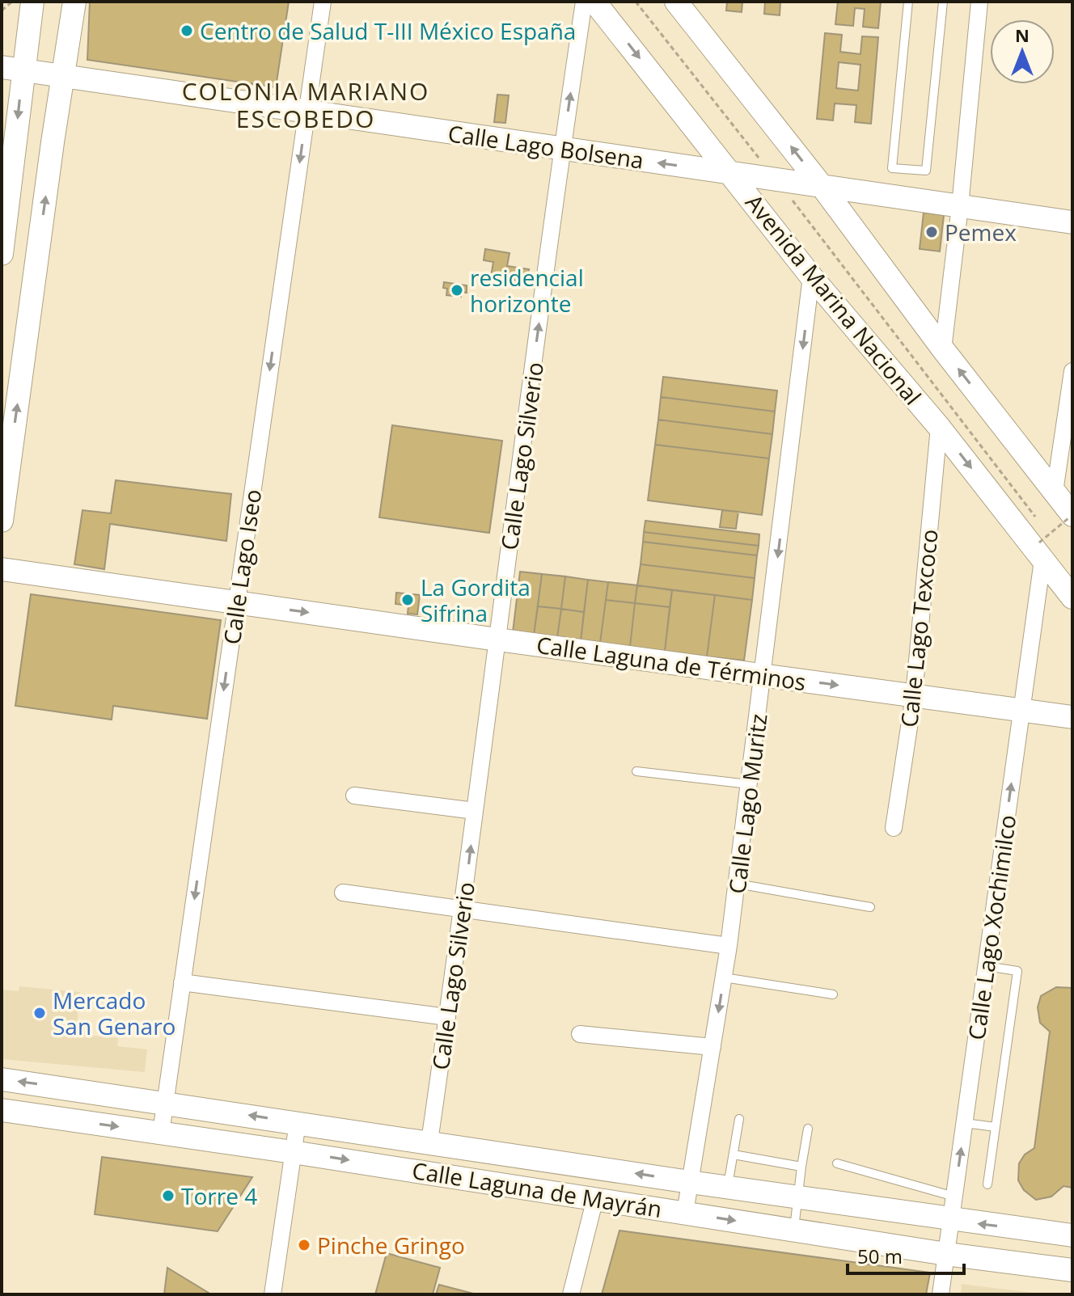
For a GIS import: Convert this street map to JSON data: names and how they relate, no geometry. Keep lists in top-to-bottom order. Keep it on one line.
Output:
{"streets":{"street":["Calle Lago Bolsena","Avenida Marina Nacional","Calle Lago Silverio","Calle Lago Iseo","Calle Lago Texcoco","Calle Laguna de Términos","Calle Lago Muritz","Calle Lago Xochimilco","Calle Laguna de Mayrán"]},"crossings":[["Calle Lago Bolsena","Avenida Marina Nacional"],["Calle Lago Bolsena","Calle Lago Silverio"],["Calle Lago Bolsena","Calle Lago Iseo"],["Avenida Marina Nacional","Calle Lago Texcoco"],["Avenida Marina Nacional","Calle Lago Muritz"],["Avenida Marina Nacional","Calle Lago Xochimilco"],["Calle Lago Silverio","Calle Laguna de Términos"],["Calle Lago Silverio","Calle Laguna de Mayrán"],["Calle Lago Iseo","Calle Laguna de Términos"],["Calle Lago Iseo","Calle Laguna de Mayrán"],["Calle Lago Texcoco","Calle Laguna de Términos"],["Calle Laguna de Términos","Calle Lago Muritz"],["Calle Laguna de Términos","Calle Lago Xochimilco"],["Calle Lago Muritz","Calle Laguna de Mayrán"],["Calle Lago Xochimilco","Calle Laguna de Mayrán"]],"one_way":["Calle Lago Silverio","Calle Lago Iseo","Calle Laguna de Términos","Calle Lago Muritz","Calle Lago Xochimilco"],"districts":["COLONIA MARIANO ESCOBEDO"],"places":["Centro de Salud T-III México España","Pemex","residencial horizonte","La Gordita Sifrina","Mercado San Genaro","Torre 4","Pinche Gringo"],"scale_bar":"50 m","north":"top"}
